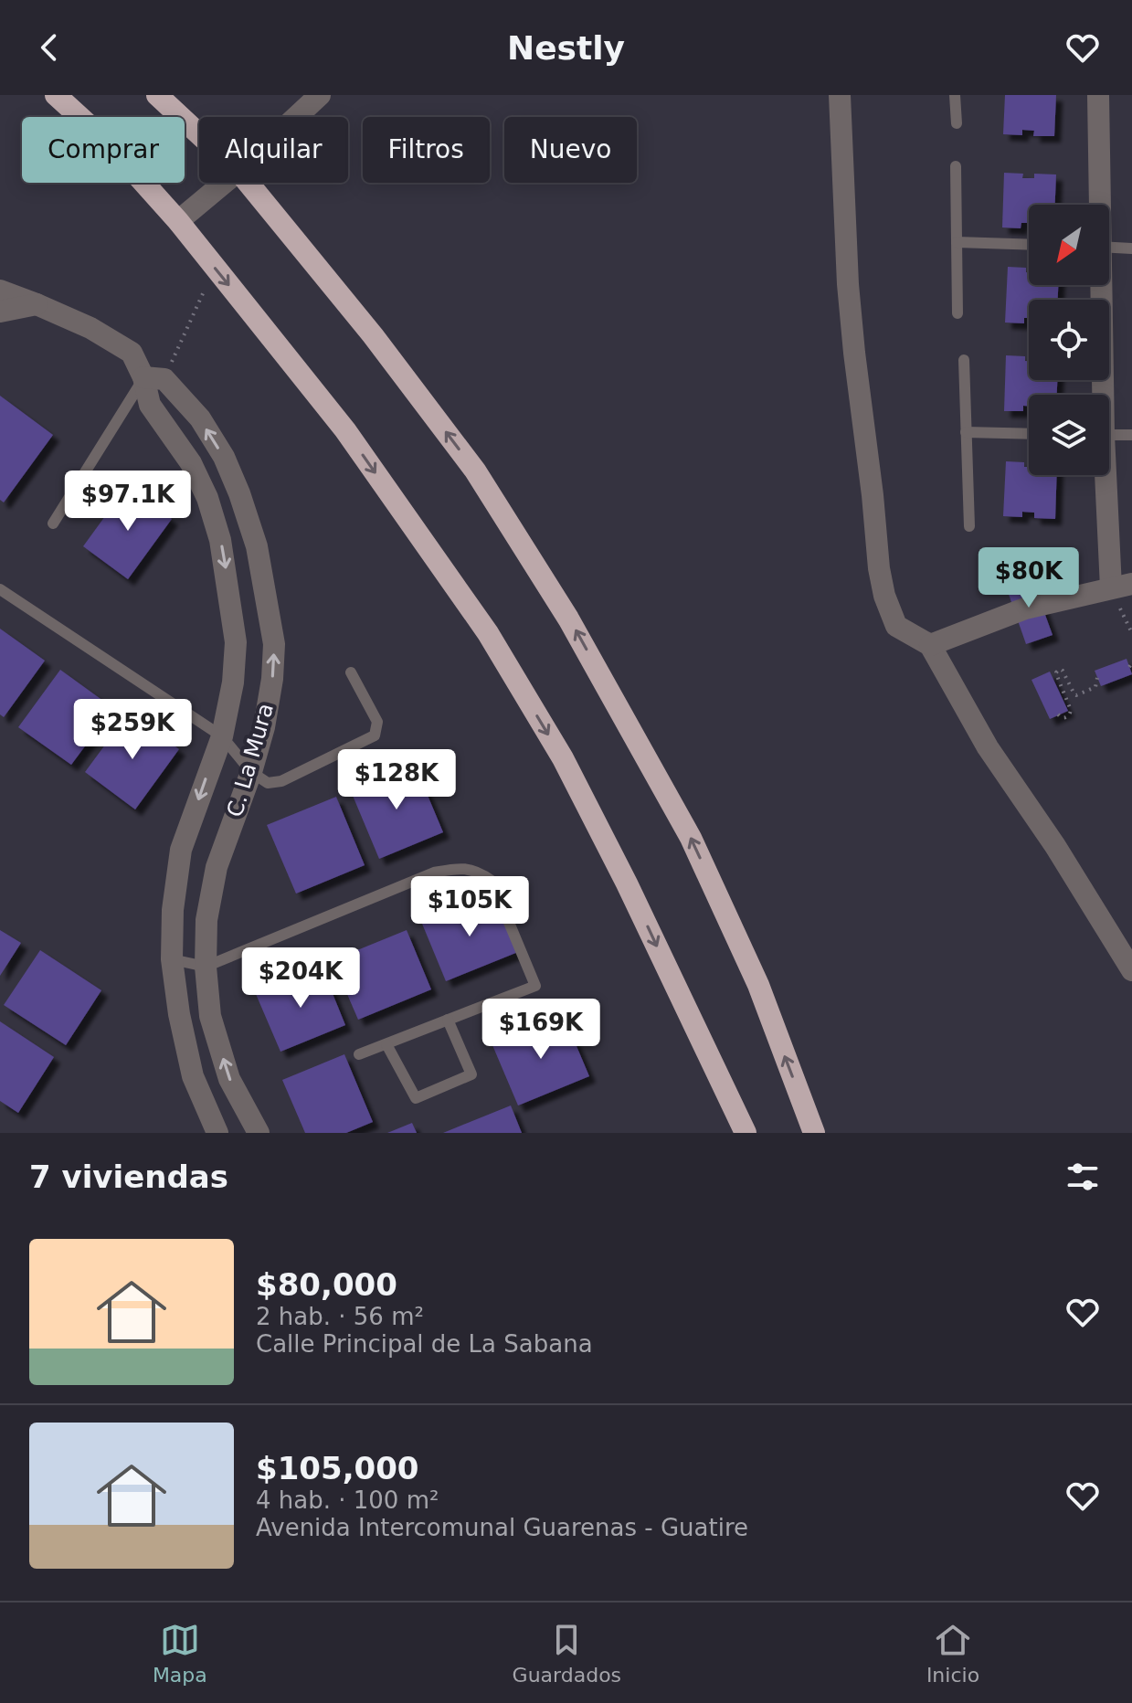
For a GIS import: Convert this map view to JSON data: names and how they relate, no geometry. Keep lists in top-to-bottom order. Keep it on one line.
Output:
{"streets":{"street":["C. La Mura"]},"north":"bottom left","page":{"header":"Nestly","chip":["Comprar","Alquilar","Filtros","Nuevo"],"price":["$97.1K","$80K","$259K","$128K","$105K","$204K","$169K"],"heading":"7 viviendas","list":[{"name":"$80,000","note":"2 hab. · 56 m² · Calle Principal de La Sabana"},{"name":"$105,000","note":"4 hab. · 100 m² · Avenida Intercomunal Guarenas - Guatire"}],"tabs":["Mapa","Guardados","Inicio"]}}
